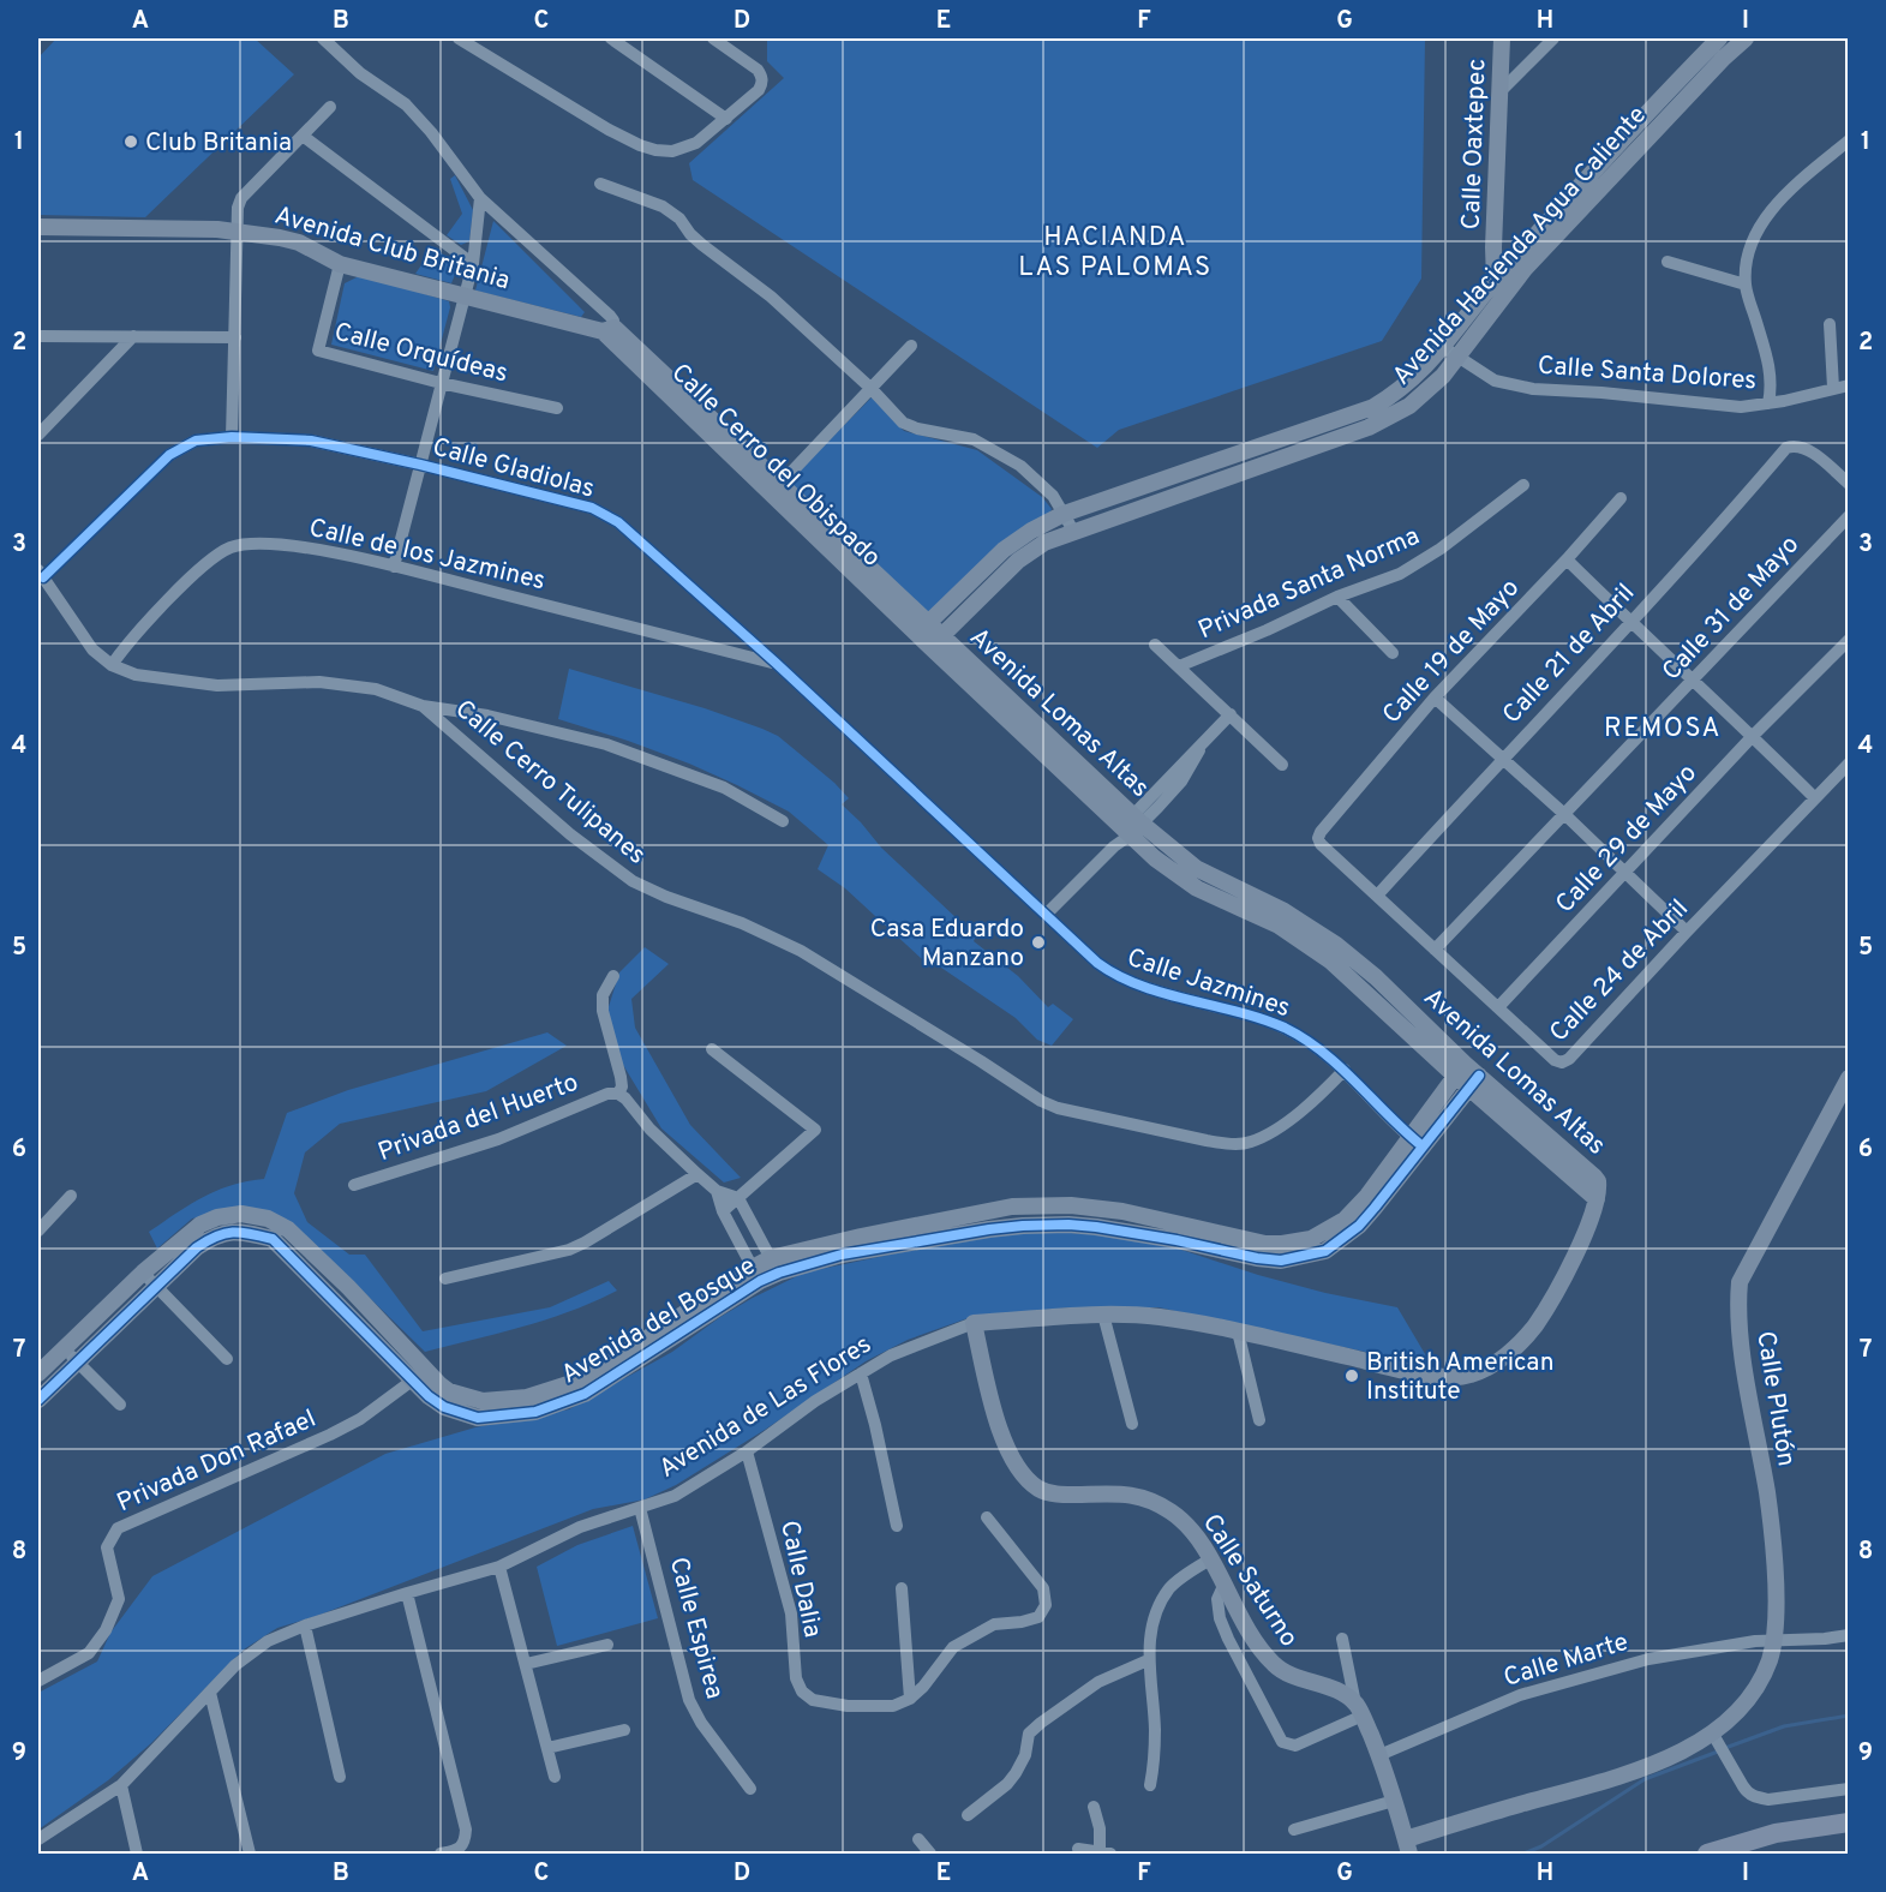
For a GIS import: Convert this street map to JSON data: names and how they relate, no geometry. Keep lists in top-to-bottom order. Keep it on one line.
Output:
{"streets":{"main road":["Calle Oaxtepec","Avenida Hacienda Agua Caliente","Avenida Club Britania","Calle Cerro del Obispado","Avenida Lomas Altas","Avenida del Bosque","Calle Plutón","Avenida de Las Flores","Calle Saturno"],"street":["Calle Orquídeas","Calle Santa Dolores","Calle Gladiolas","Calle de los Jazmines","Privada Santa Norma","Calle 31 de Mayo","Calle 19 de Mayo","Calle 21 de Abril","Calle Cerro Tulipanes","Calle 29 de Mayo","Calle 24 de Abril","Calle Jazmines","Privada del Huerto","Privada Don Rafael","Calle Dalia","Calle Espirea","Calle Marte"]},"crossings":[["Calle Oaxtepec","Avenida Hacienda Agua Caliente"],["Avenida Hacienda Agua Caliente","Calle Santa Dolores"],["Avenida Hacienda Agua Caliente","Calle Cerro del Obispado"],["Avenida Hacienda Agua Caliente","Avenida Lomas Altas"],["Avenida Club Britania","Calle Orquídeas"],["Avenida Club Britania","Calle Cerro del Obispado"],["Calle Cerro del Obispado","Avenida Lomas Altas"],["Calle Gladiolas","Calle de los Jazmines"],["Calle Gladiolas","Calle Jazmines"],["Calle 31 de Mayo","Calle 24 de Abril"],["Calle 19 de Mayo","Calle 24 de Abril"],["Calle 21 de Abril","Calle 24 de Abril"],["Avenida Lomas Altas","Avenida del Bosque"],["Avenida Lomas Altas","Avenida de Las Flores"],["Calle Cerro Tulipanes","Calle Jazmines"],["Calle 29 de Mayo","Calle 24 de Abril"],["Calle Jazmines","Avenida del Bosque"],["Avenida del Bosque","Privada Don Rafael"],["Calle Plutón","Calle Marte"],["Avenida de Las Flores","Calle Dalia"],["Avenida de Las Flores","Calle Saturno"],["Avenida de Las Flores","Calle Espirea"]],"districts":["HACIANDA LAS PALOMAS","REMOSA"],"places":["Club Britania","Casa Eduardo Manzano","British American Institute"],"grid":{"columns":["A","B","C","D","E","F","G","H","I"],"rows":["1","2","3","4","5","6","7","8","9"]}}
